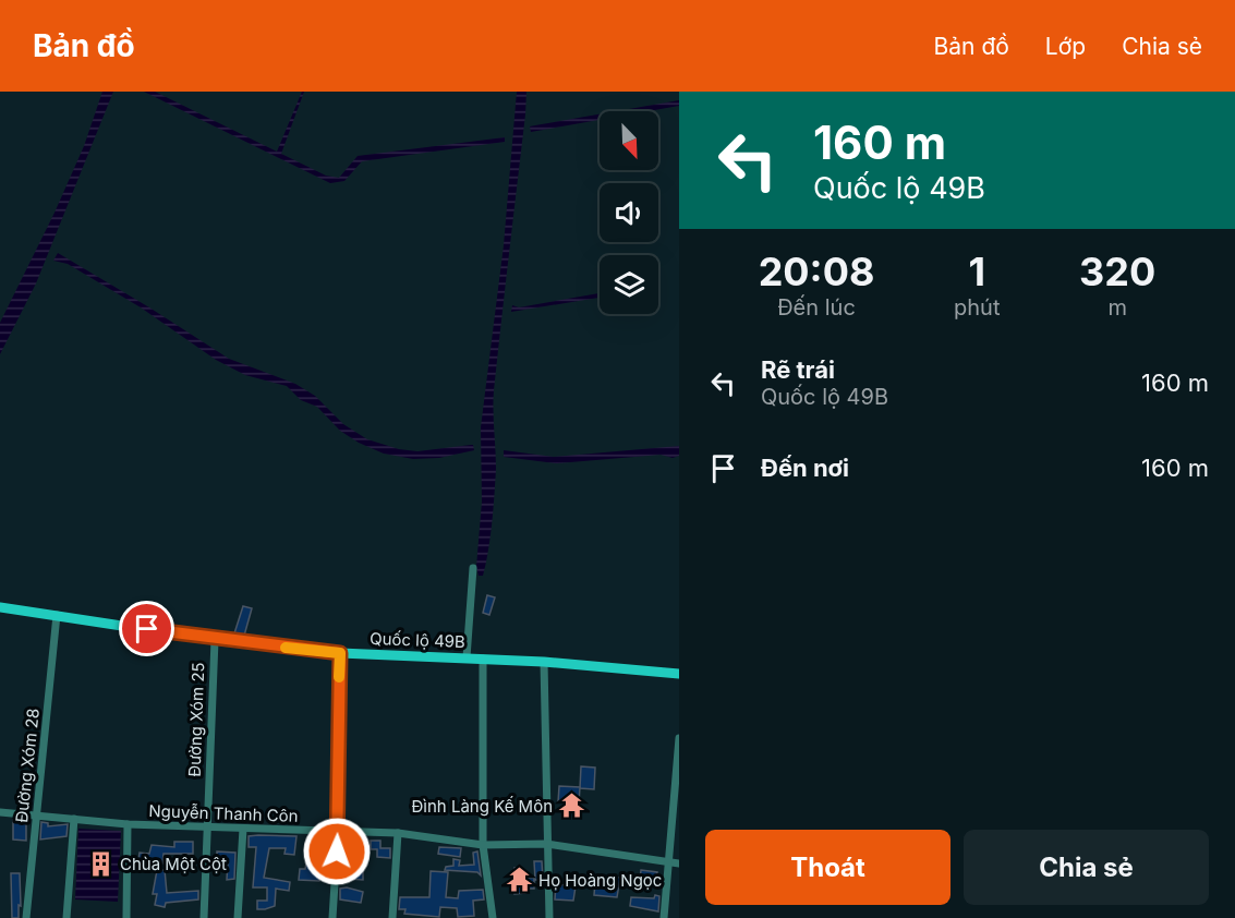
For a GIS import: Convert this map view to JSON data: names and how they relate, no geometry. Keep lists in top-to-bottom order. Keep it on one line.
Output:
{"streets":{"main road":["Quốc lộ 49B"],"street":["Đường Xóm 25","Đường Xóm 28","Nguyễn Thanh Côn"]},"crossings":[["Quốc lộ 49B","Đường Xóm 25"],["Quốc lộ 49B","Đường Xóm 28"],["Đường Xóm 25","Nguyễn Thanh Côn"],["Đường Xóm 28","Nguyễn Thanh Côn"]],"places":{"temple":["Đình Làng Kế Môn","Họ Hoàng Ngọc"],"building":["Chùa Một Cột"]},"north":"bottom right","page":{"header":"Bản đồ","nav":["Bản đồ","Lớp","Chia sẻ"],"turn":["160 m","Quốc lộ 49B"],"eta":["20:08","Đến lúc","1","phút","320","m"],"list":[{"name":"Rẽ trái","note":"Quốc lộ 49B","value":"160 m"},{"name":"Đến nơi","value":"160 m"}],"buttons":["Thoát","Chia sẻ"]}}
